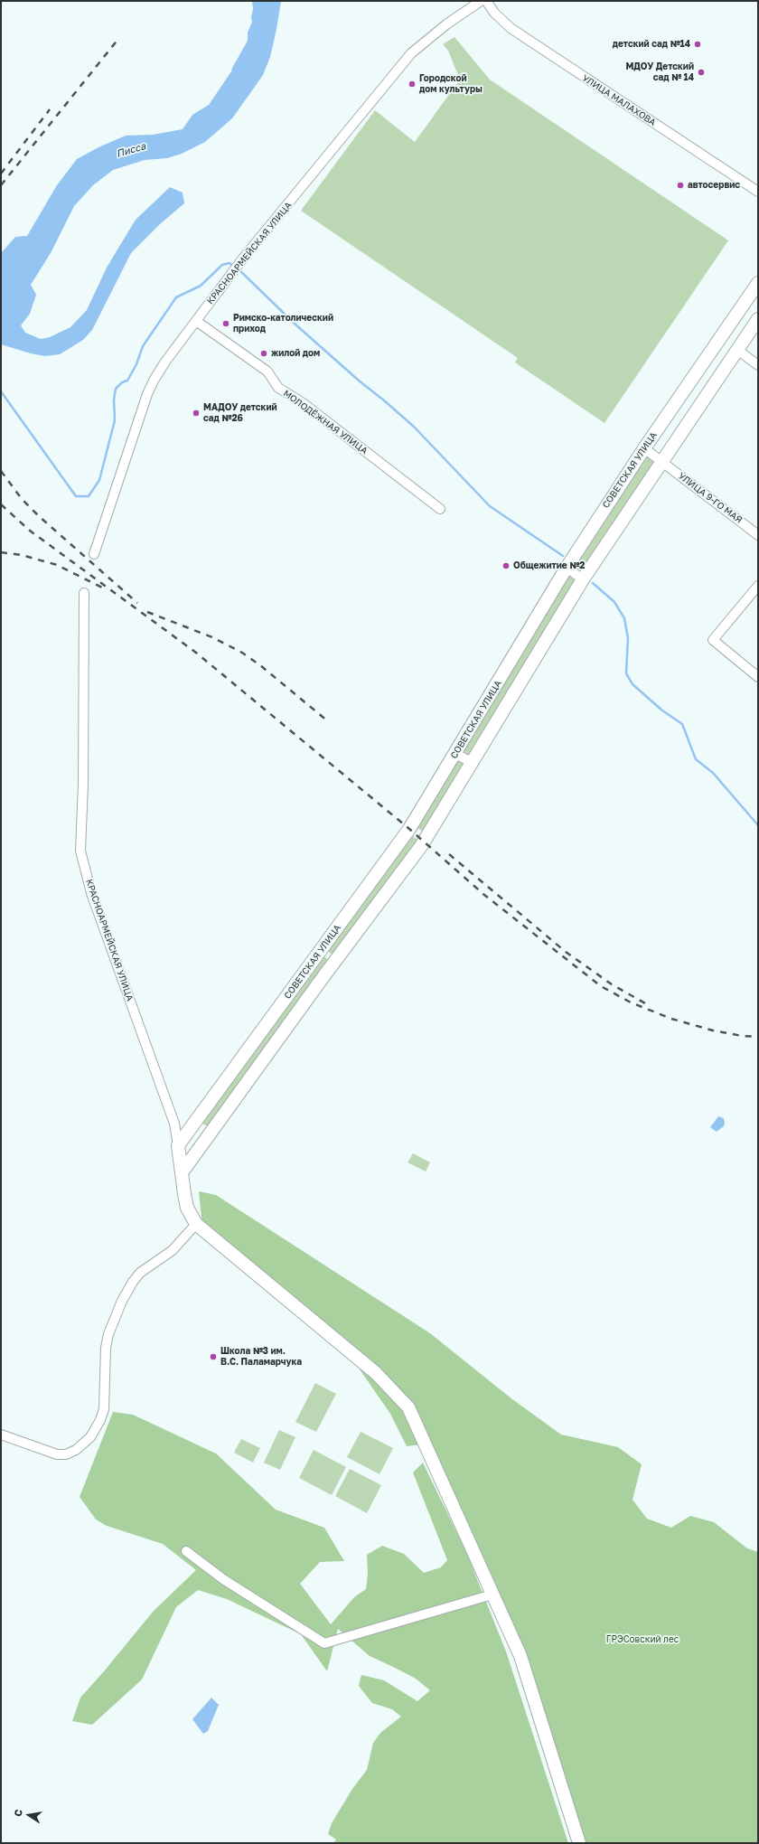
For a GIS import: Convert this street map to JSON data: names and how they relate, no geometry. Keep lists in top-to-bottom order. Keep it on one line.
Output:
{"streets":{"main road":["КРАСНОАРМЕЙСКАЯ УЛИЦА","СОВЕТСКАЯ УЛИЦА"],"street":["УЛИЦА МАЛАХОВА","МОЛОДЁЖНАЯ УЛИЦА","УЛИЦА 9-ГО МАЯ"]},"crossings":[["КРАСНОАРМЕЙСКАЯ УЛИЦА","МОЛОДЁЖНАЯ УЛИЦА"],["КРАСНОАРМЕЙСКАЯ УЛИЦА","СОВЕТСКАЯ УЛИЦА"],["СОВЕТСКАЯ УЛИЦА","УЛИЦА 9-ГО МАЯ"]],"water":["Писса"],"parks":["ГРЭСовский лес"],"places":["детский сад №14","МДОУ Детский сад № 14","Городской дом культуры","автосервис","Римско-католический приход","жилой дом","МАДОУ детский сад №26","Общежитие №2","Школа №3 им. В.С. Паламарчука"],"north":"left"}
